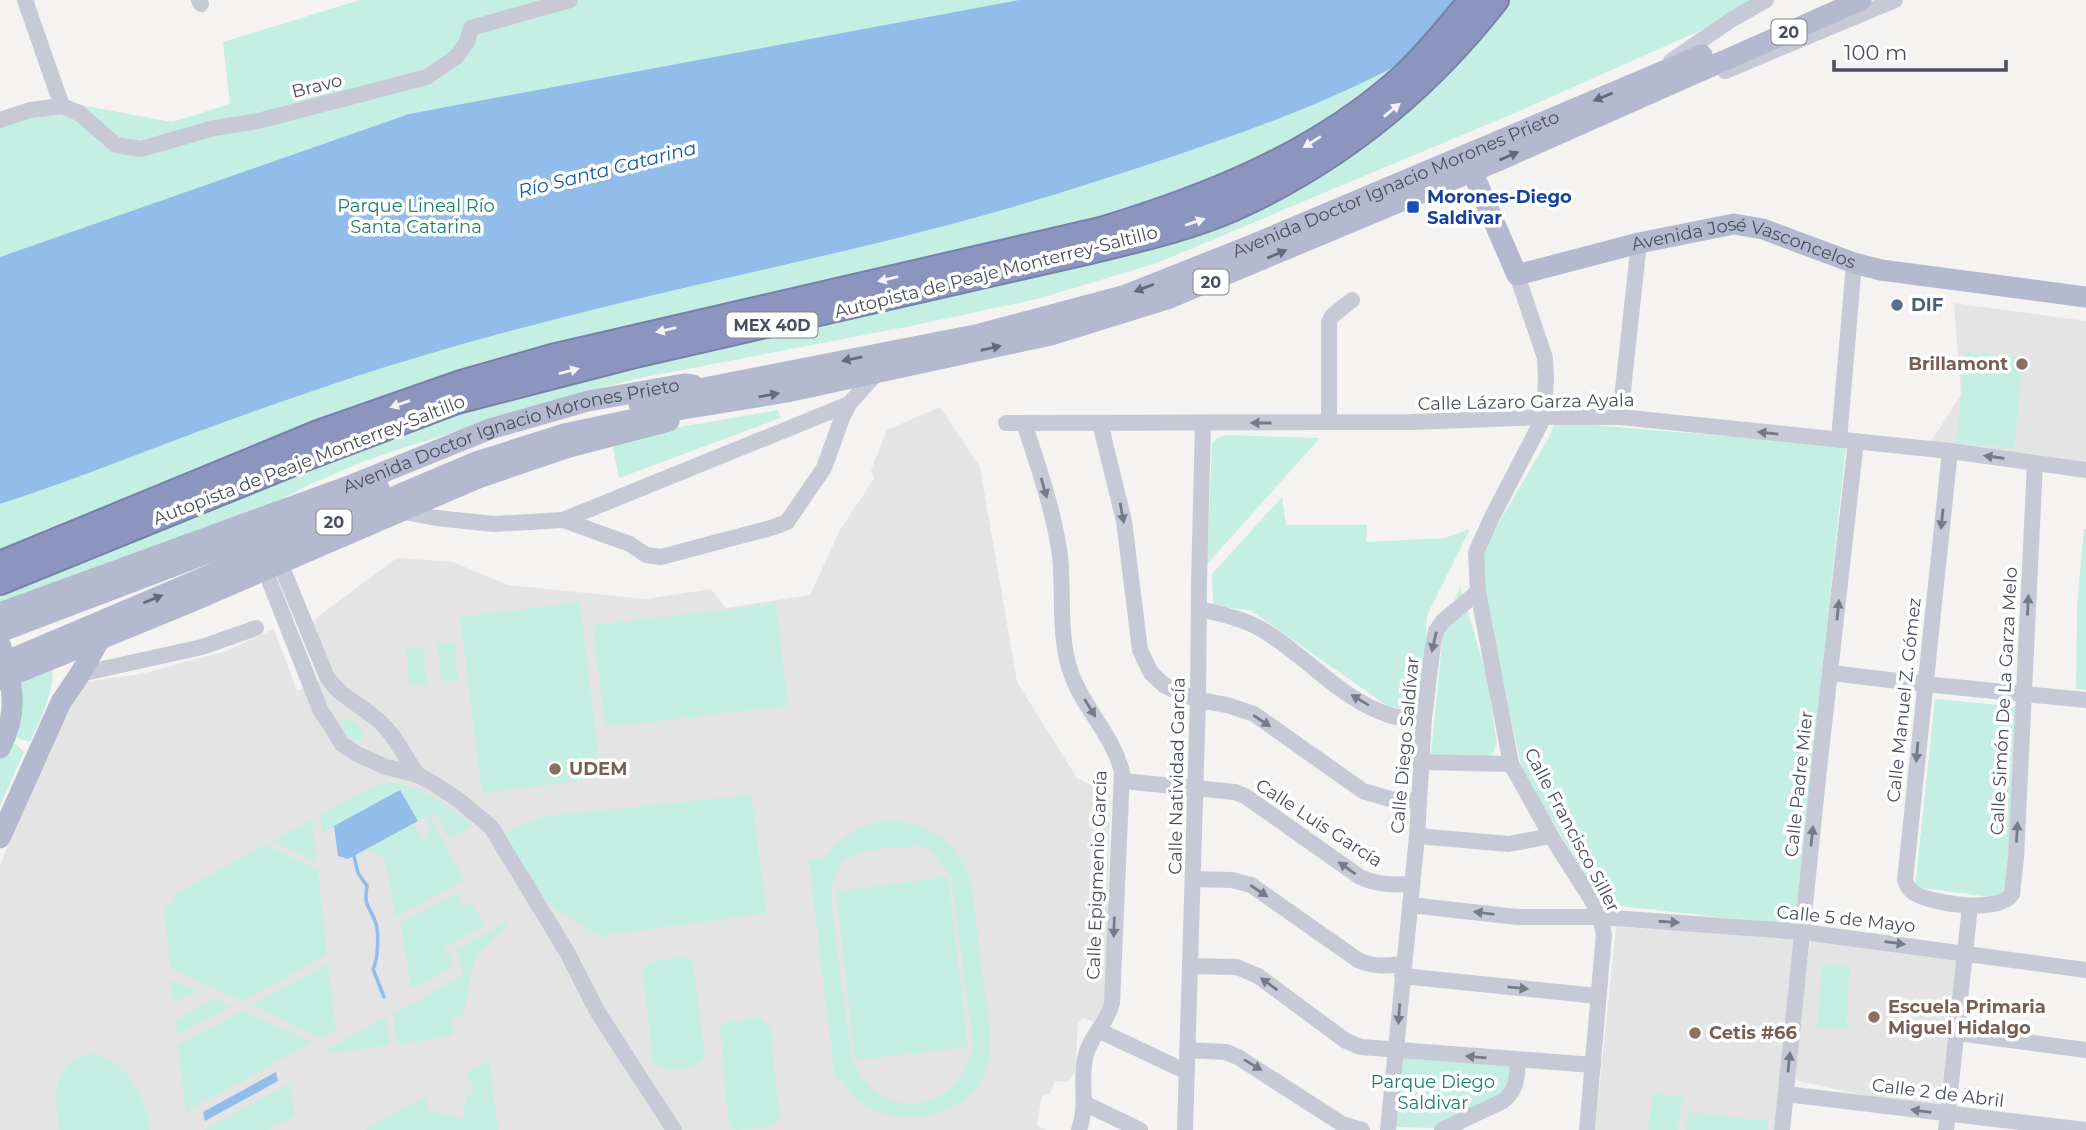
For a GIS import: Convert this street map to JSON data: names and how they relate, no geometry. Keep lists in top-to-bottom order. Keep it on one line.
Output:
{"streets":{"highway":["Autopista de Peaje Monterrey-Saltillo","MEX 40D"],"main road":["20","Avenida Doctor Ignacio Morones Prieto","Avenida José Vasconcelos"],"street":["Bravo","Calle Lázaro Garza Ayala","Calle Manuel Z. Gómez","Calle Simón De La Garza Melo","Calle Diego Saldívar","Calle Natividad García","Calle Padre Mier","Calle Luis García","Calle Francisco Siller","Calle Epigmenio García","Calle 5 de Mayo","Calle 2 de Abril"]},"crossings":[["20","Avenida Doctor Ignacio Morones Prieto"],["Calle Lázaro Garza Ayala","Calle Manuel Z. Gómez"],["Calle Lázaro Garza Ayala","Calle Simón De La Garza Melo"],["Calle Lázaro Garza Ayala","Calle Natividad García"],["Calle Lázaro Garza Ayala","Calle Padre Mier"],["Calle Lázaro Garza Ayala","Calle Epigmenio García"],["Calle Manuel Z. Gómez","Calle Simón De La Garza Melo"],["Calle Diego Saldívar","Calle Luis García"],["Calle Diego Saldívar","Calle Francisco Siller"],["Calle Natividad García","Calle Luis García"],["Calle Padre Mier","Calle 5 de Mayo"],["Calle Padre Mier","Calle 2 de Abril"],["Calle Luis García","Calle Epigmenio García"],["Calle Francisco Siller","Calle 5 de Mayo"]],"one_way":["Calle Lázaro Garza Ayala","Calle Manuel Z. Gómez","Calle Simón De La Garza Melo","Calle Diego Saldívar","Calle Padre Mier","Calle 5 de Mayo","Calle 2 de Abril"],"water":["Río Santa Catarina"],"parks":["Parque Lineal Río Santa Catarina","Parque Diego Saldivar"],"places":{"transit":["Morones-Diego Saldivar"],"other":["DIF","Brillamont","UDEM","Escuela Primaria Miguel Hidalgo","Cetis #66"]},"scale_bar":"100 m"}
